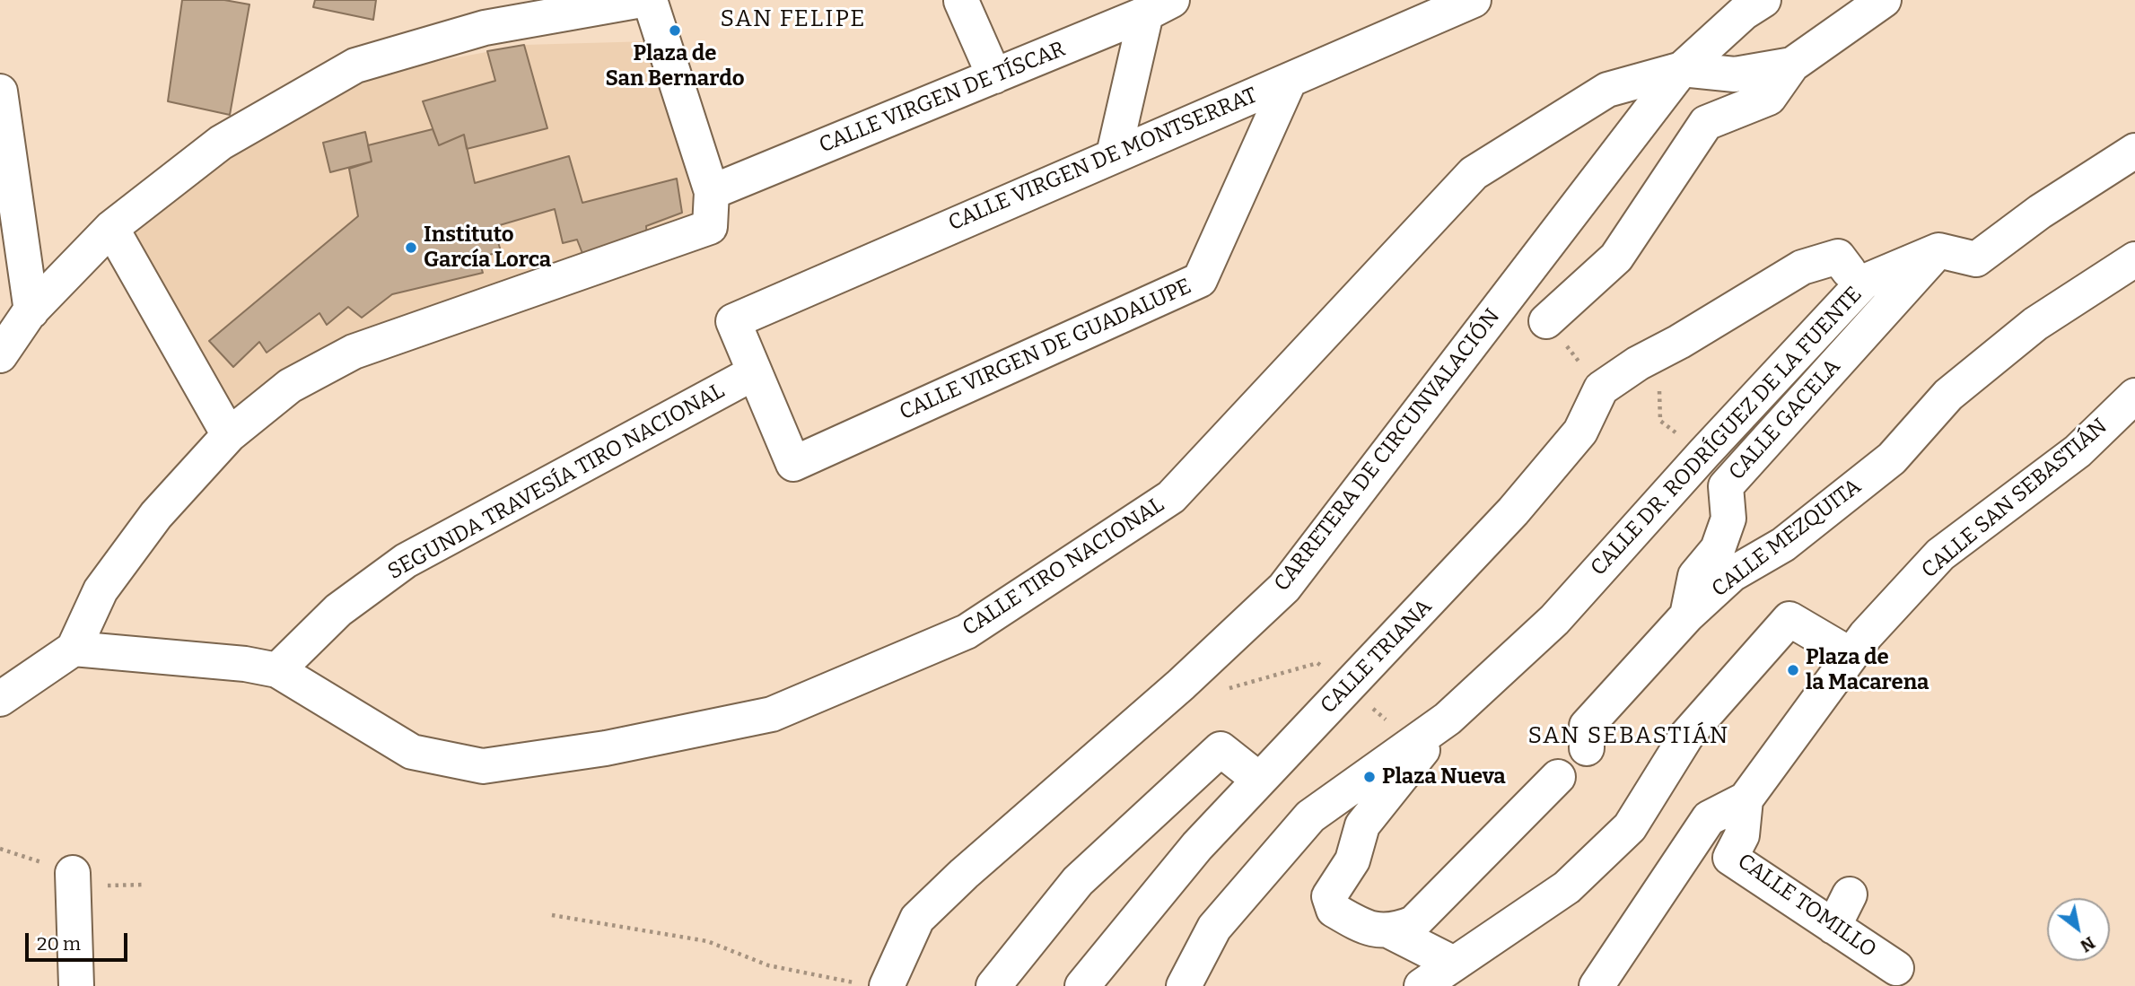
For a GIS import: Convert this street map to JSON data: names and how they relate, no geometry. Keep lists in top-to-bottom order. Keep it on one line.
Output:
{"streets":{"street":["CALLE VIRGEN DE TÍSCAR","CALLE VIRGEN DE MONTSERRAT","CALLE VIRGEN DE GUADALUPE","CALLE GACELA","CALLE DR. RODRÍGUEZ DE LA FUENTE","CARRETERA DE CIRCUNVALACIÓN","SEGUNDA TRAVESÍA TIRO NACIONAL","CALLE SAN SEBASTIÁN","CALLE MEZQUITA","CALLE TIRO NACIONAL","CALLE TRIANA","CALLE TOMILLO"]},"crossings":[["CALLE VIRGEN DE MONTSERRAT","CALLE VIRGEN DE GUADALUPE"],["CALLE VIRGEN DE MONTSERRAT","SEGUNDA TRAVESÍA TIRO NACIONAL"],["CALLE VIRGEN DE GUADALUPE","SEGUNDA TRAVESÍA TIRO NACIONAL"],["CALLE GACELA","CALLE DR. RODRÍGUEZ DE LA FUENTE"],["CALLE GACELA","CALLE MEZQUITA"],["CARRETERA DE CIRCUNVALACIÓN","CALLE TIRO NACIONAL"],["SEGUNDA TRAVESÍA TIRO NACIONAL","CALLE TIRO NACIONAL"],["CALLE SAN SEBASTIÁN","CALLE TOMILLO"]],"districts":["SAN FELIPE","SAN SEBASTIÁN"],"places":["Plaza de San Bernardo","Instituto García Lorca","Plaza de la Macarena","Plaza Nueva"],"scale_bar":"20 m","north":"bottom right"}
